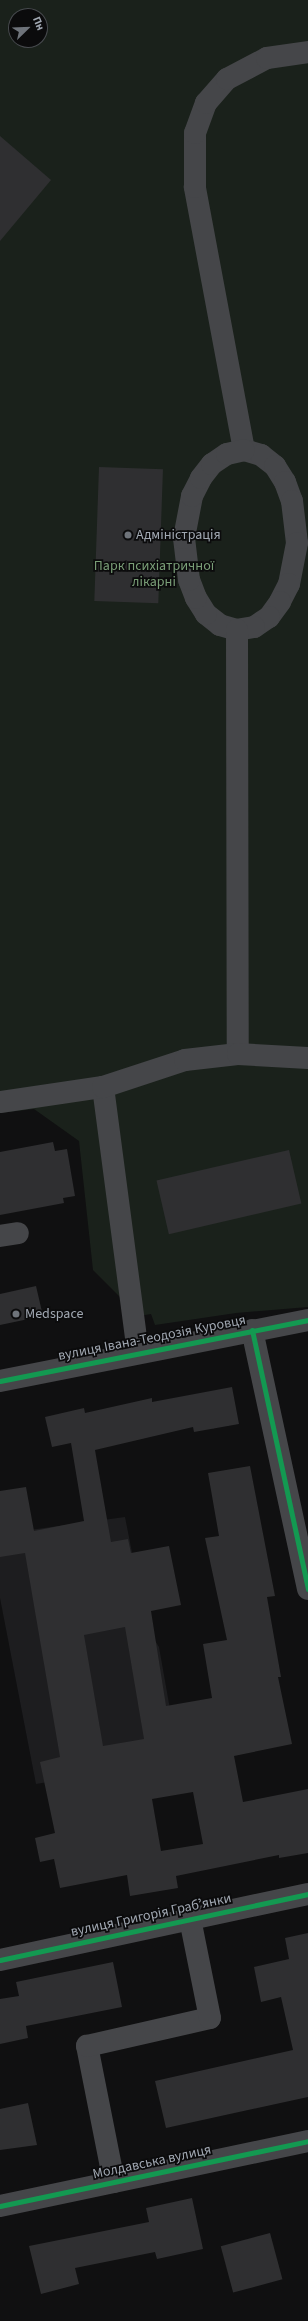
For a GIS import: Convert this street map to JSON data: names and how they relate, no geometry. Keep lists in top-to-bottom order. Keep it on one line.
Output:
{"streets":{"street":["вулиця Івана-Теодозія Куровця","вулиця Григорія Грабʼянки","Молдавська вулиця"]},"parks":["Парк психіатричної лікарні"],"places":["Адміністрація","Medspace"],"north":"top right"}
